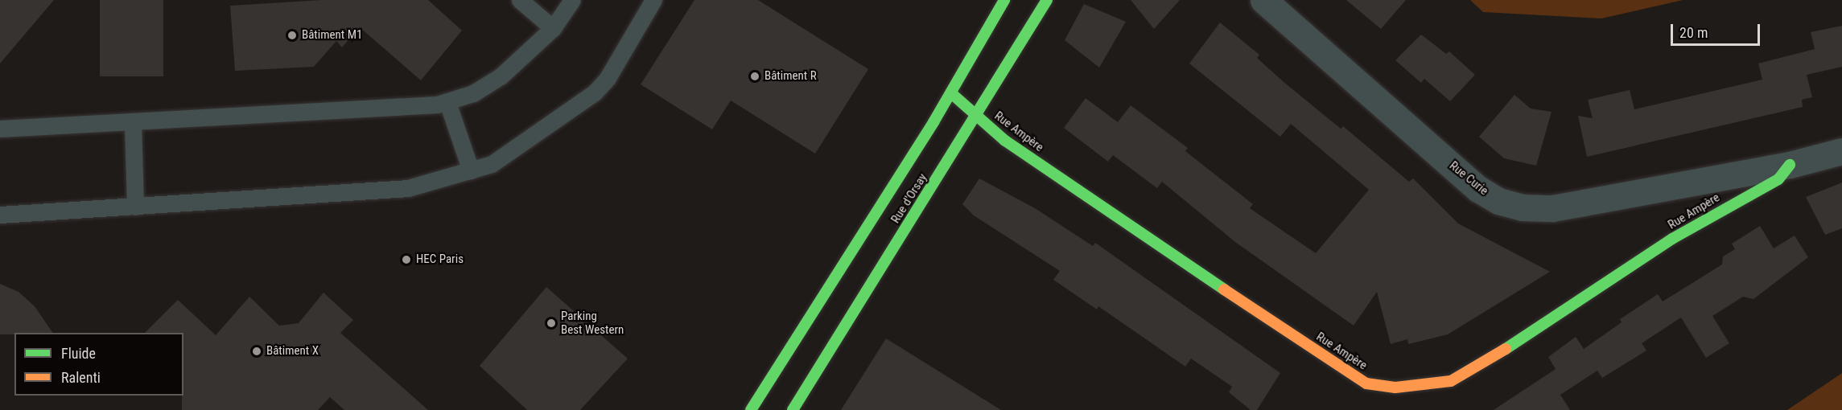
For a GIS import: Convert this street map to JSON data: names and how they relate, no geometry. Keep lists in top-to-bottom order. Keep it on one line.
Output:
{"streets":{"street":["Rue Ampère","Rue Curie","Rue d'Orsay"]},"crossings":[["Rue Ampère","Rue Curie"],["Rue Ampère","Rue d'Orsay"]],"places":["Bâtiment M1","Bâtiment R","HEC Paris","Parking Best Western","Bâtiment X"],"legend":["Fluide","Ralenti"],"scale_bar":"20 m"}
